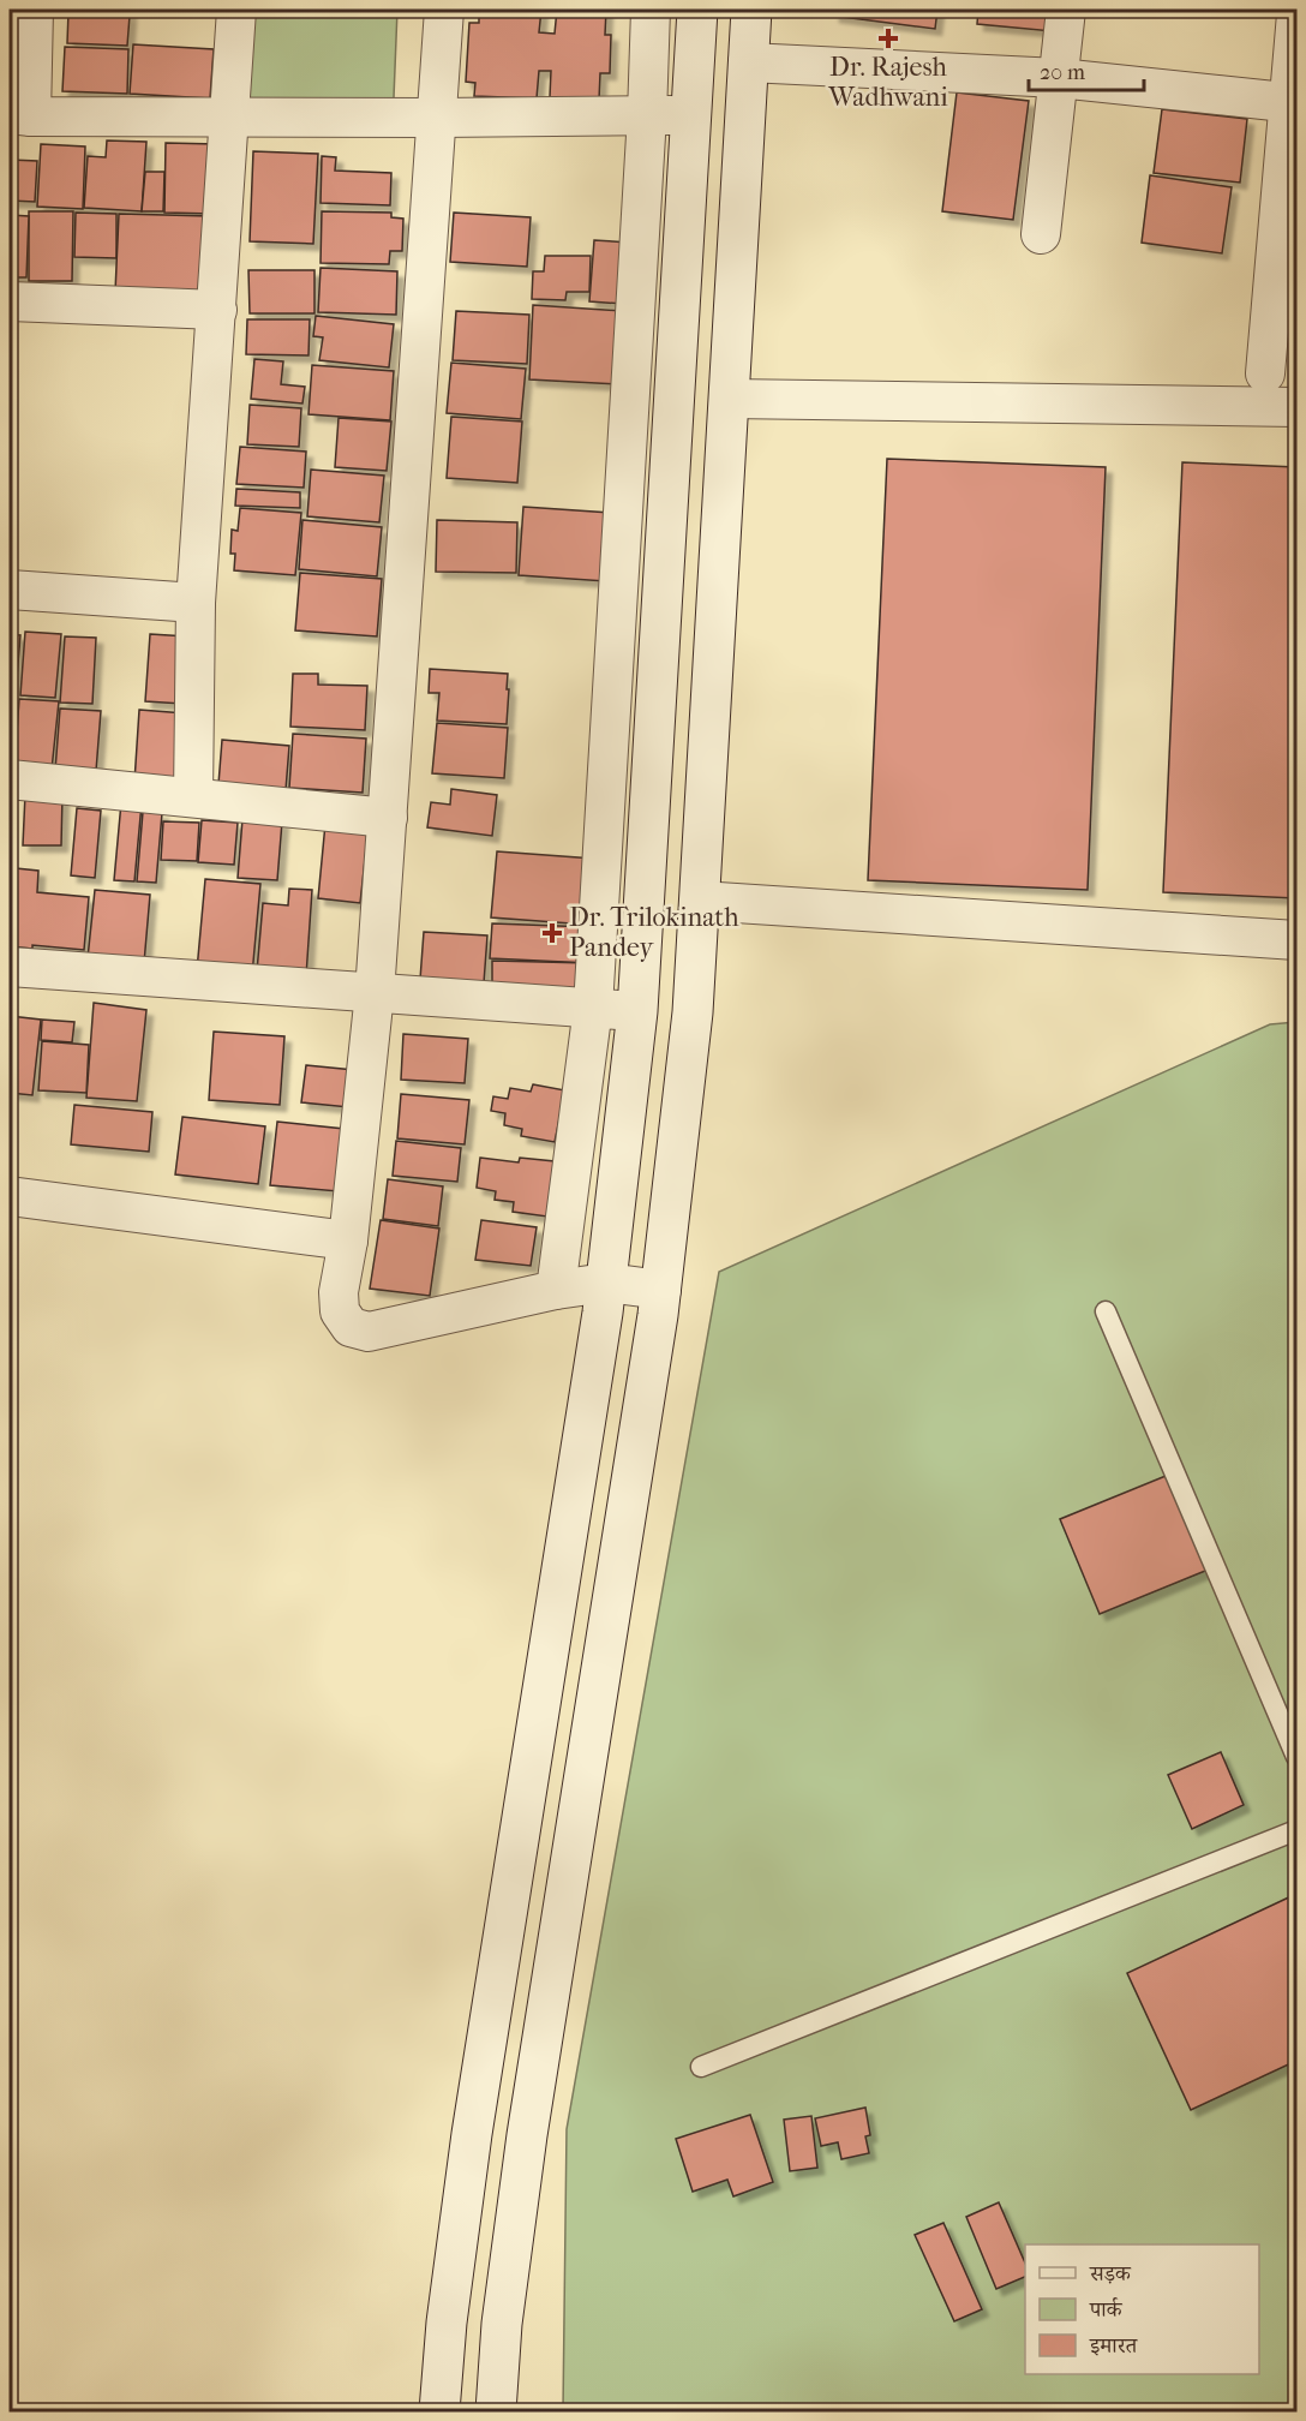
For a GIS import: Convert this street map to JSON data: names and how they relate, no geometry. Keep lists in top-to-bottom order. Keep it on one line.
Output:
{"places":{"health":["Dr. Rajesh Wadhwani","Dr. Trilokinath Pandey"]},"legend":["सड़क","पार्क","इमारत"],"scale_bar":"20 m"}
